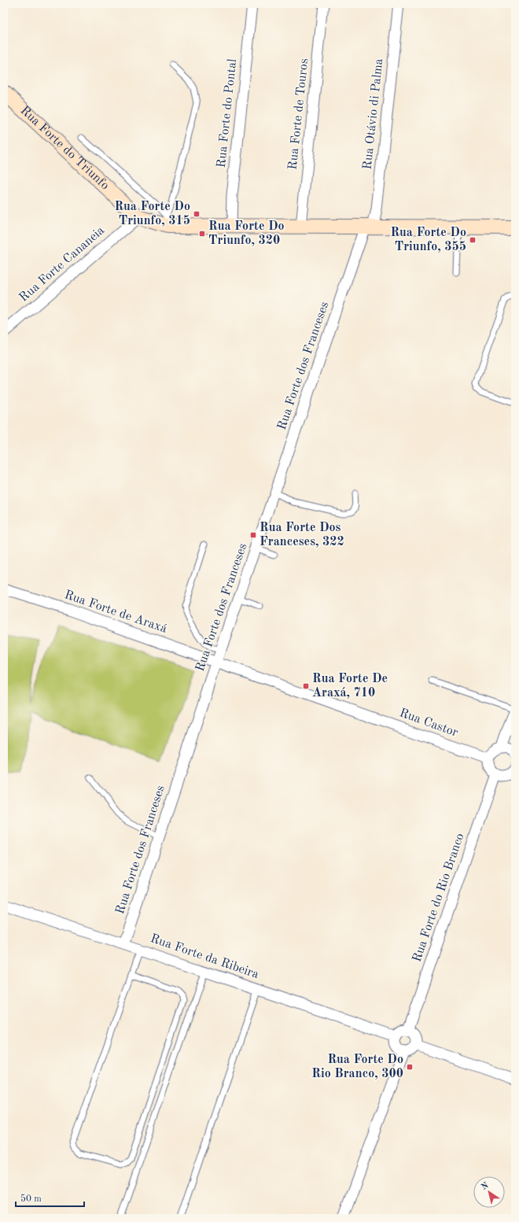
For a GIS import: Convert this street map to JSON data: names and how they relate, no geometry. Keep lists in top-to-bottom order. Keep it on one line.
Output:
{"streets":{"street":["Rua Forte do Pontal","Rua Forte de Touros","Rua Otávio di Palma","Rua Forte do Triunfo","Rua Forte Cananeia","Rua Forte dos Franceses","Rua Forte de Araxá","Rua Castor","Rua Forte do Rio Branco","Rua Forte da Ribeira"]},"crossings":[["Rua Forte do Pontal","Rua Forte do Triunfo"],["Rua Forte de Touros","Rua Forte do Triunfo"],["Rua Otávio di Palma","Rua Forte do Triunfo"],["Rua Otávio di Palma","Rua Forte dos Franceses"],["Rua Forte do Triunfo","Rua Forte Cananeia"],["Rua Forte do Triunfo","Rua Forte dos Franceses"],["Rua Forte dos Franceses","Rua Forte de Araxá"],["Rua Forte dos Franceses","Rua Castor"],["Rua Forte dos Franceses","Rua Forte da Ribeira"],["Rua Forte de Araxá","Rua Castor"],["Rua Forte do Rio Branco","Rua Forte da Ribeira"]],"places":{"transit":["Rua Forte Do Triunfo, 315","Rua Forte Do Triunfo, 320","Rua Forte Do Triunfo, 355","Rua Forte Dos Franceses, 322","Rua Forte De Araxá, 710","Rua Forte Do Rio Branco, 300"]},"scale_bar":"50 m","north":"top left"}
